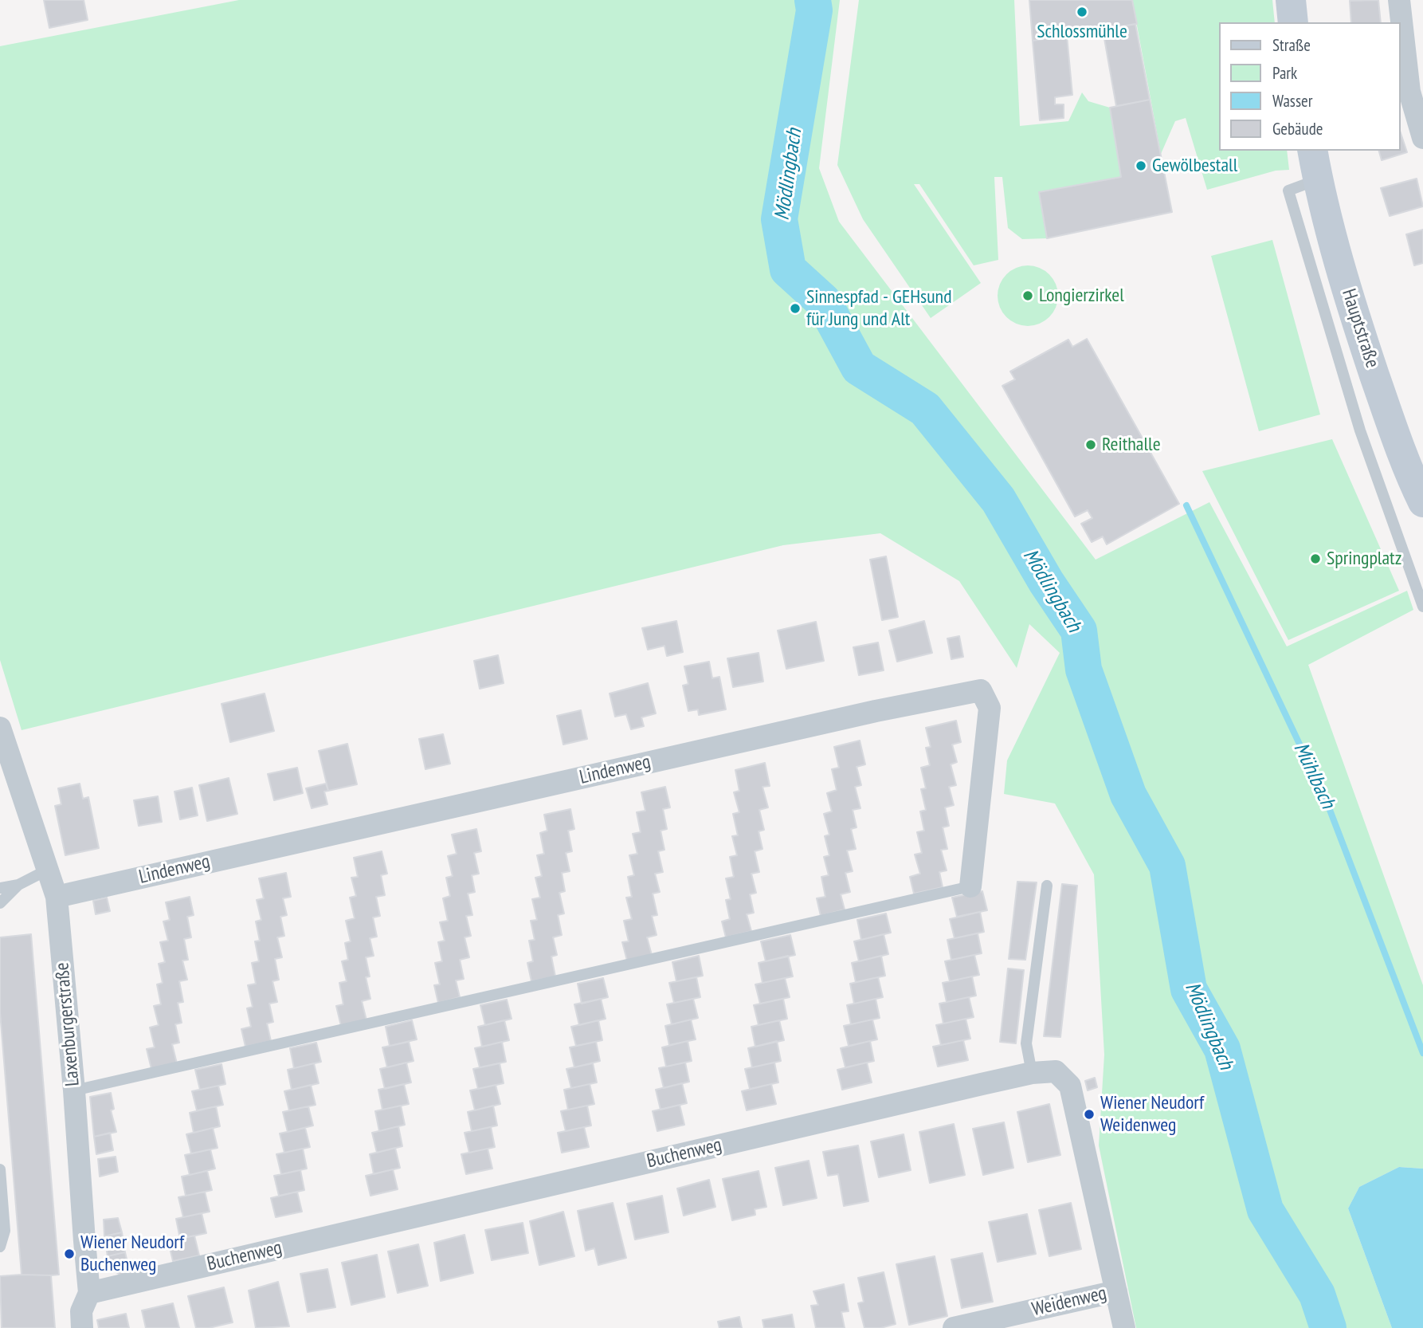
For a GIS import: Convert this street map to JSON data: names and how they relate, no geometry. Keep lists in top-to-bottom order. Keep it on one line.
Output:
{"streets":{"street":["Hauptstraße","Lindenweg","Laxenburgerstraße","Buchenweg","Weidenweg"]},"crossings":[["Lindenweg","Laxenburgerstraße"],["Laxenburgerstraße","Buchenweg"],["Buchenweg","Weidenweg"]],"water":["Mödlingbach","Mühlbach"],"places":["Schlossmühle","Gewölbestall","Longierzirkel","Sinnespfad - GEHsund für Jung und Alt","Reithalle","Springplatz","Wiener Neudorf Weidenweg","Wiener Neudorf Buchenweg"],"legend":["Straße","Park","Wasser","Gebäude"]}
